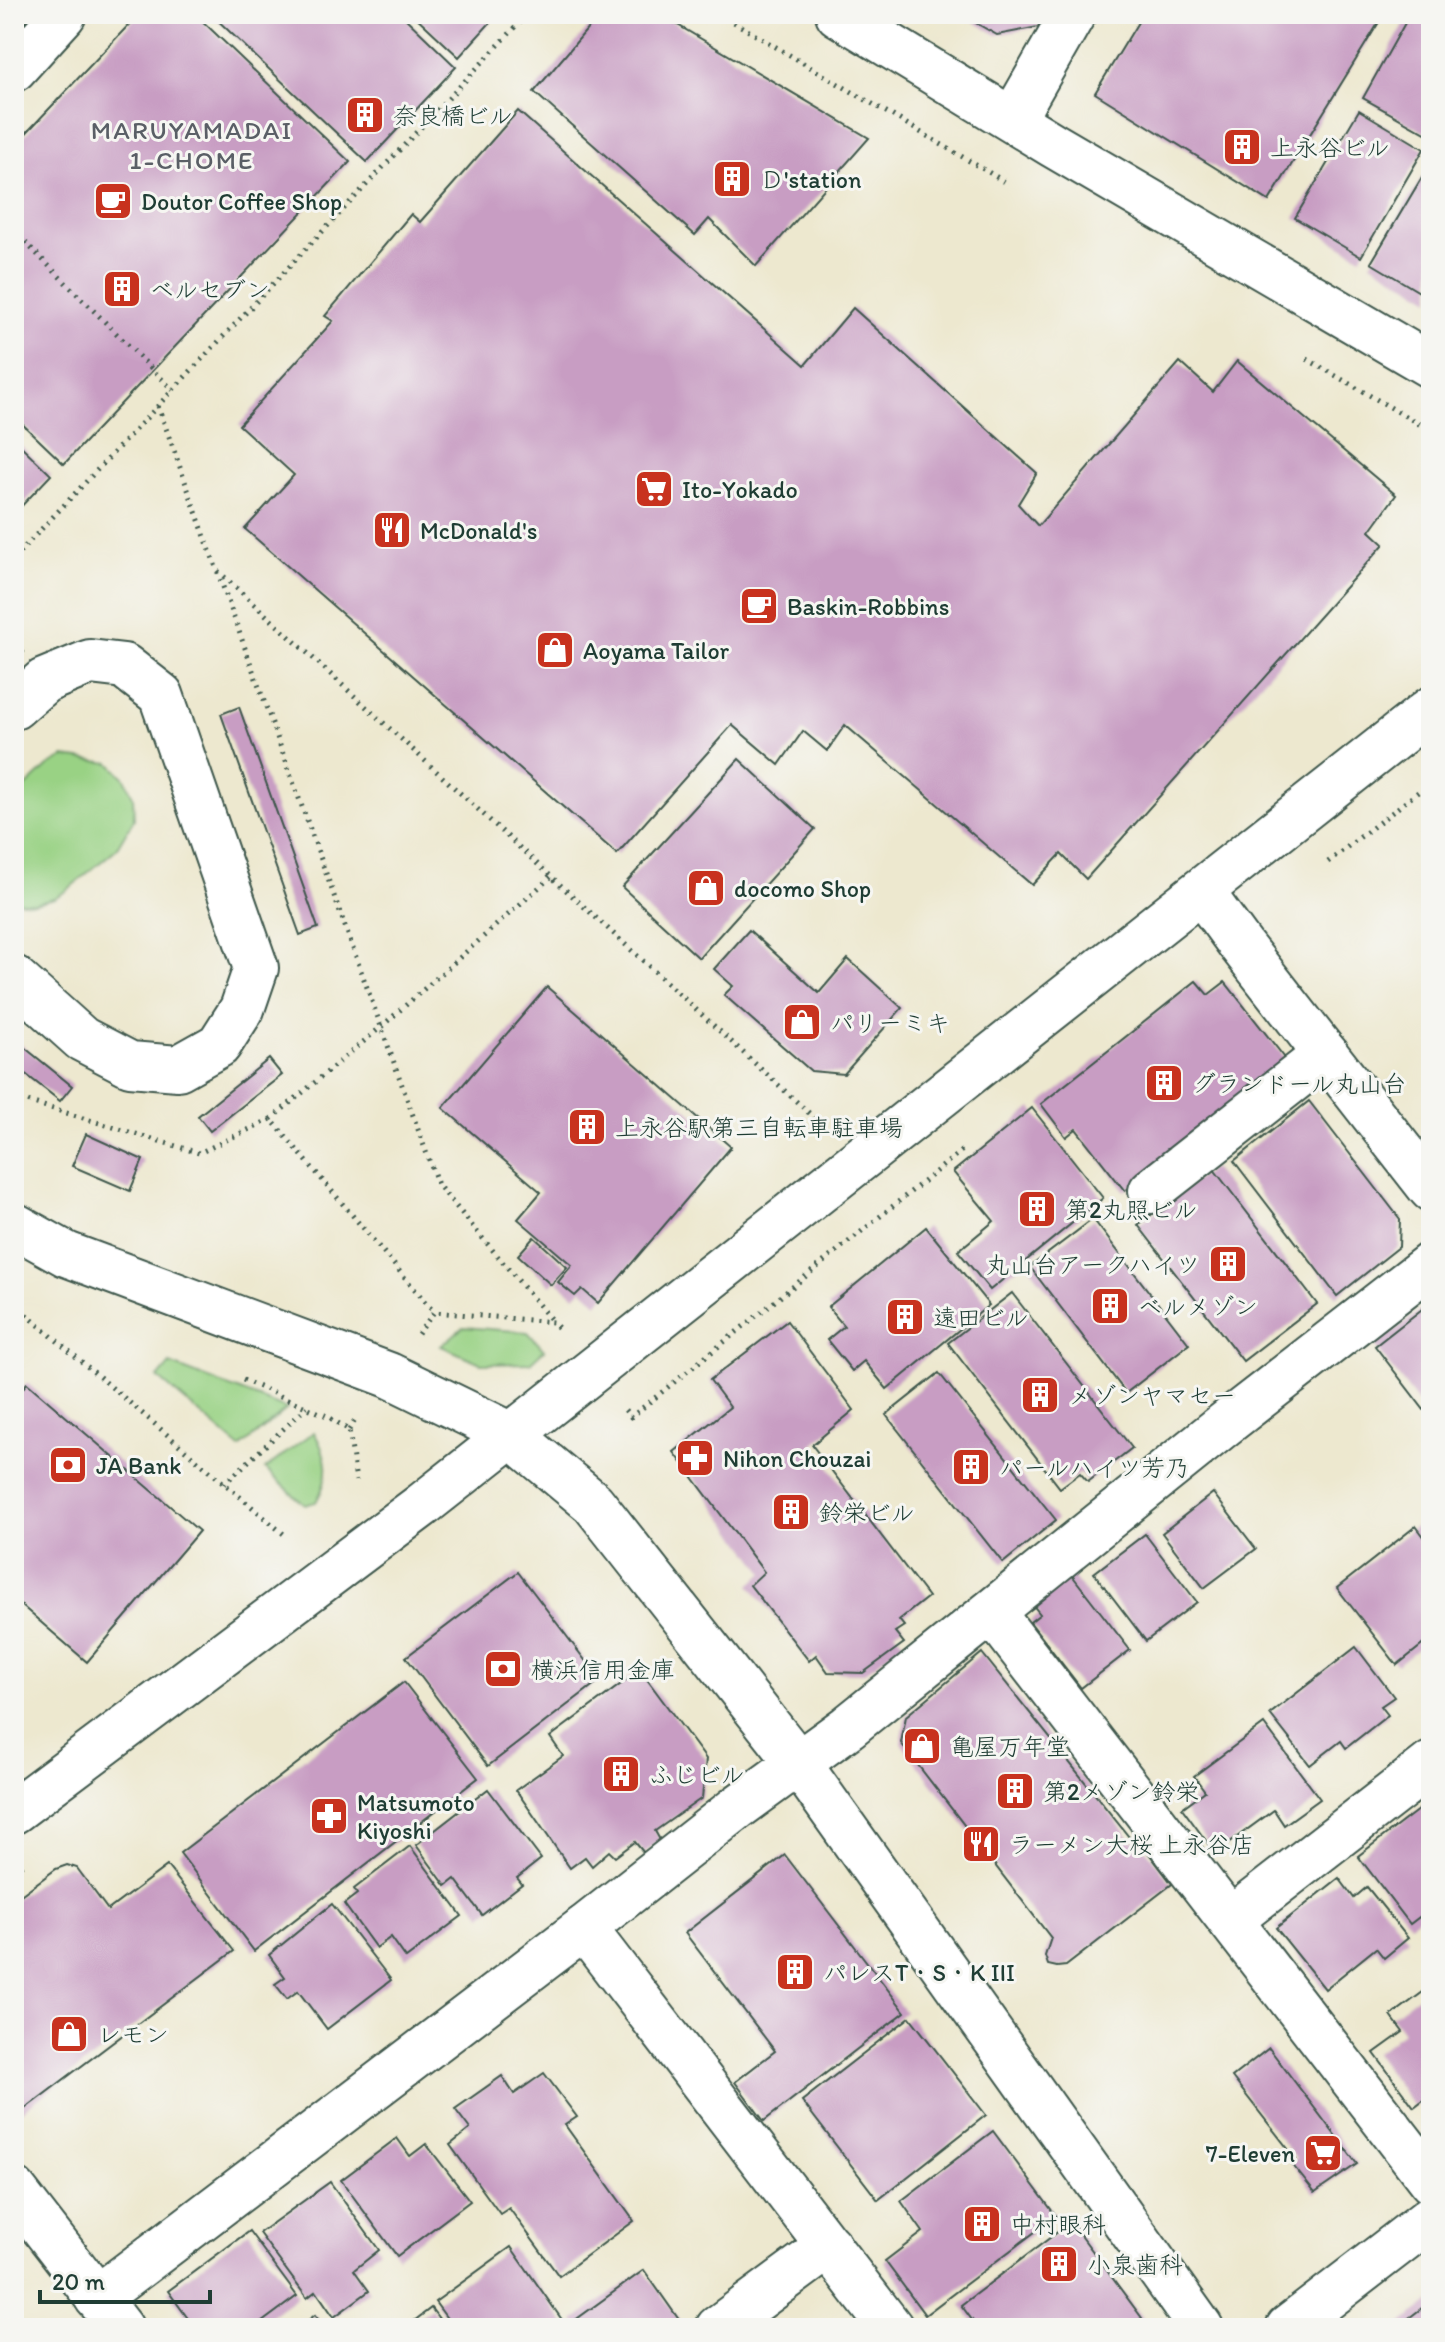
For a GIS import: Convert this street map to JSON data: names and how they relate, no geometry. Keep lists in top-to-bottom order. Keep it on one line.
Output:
{"districts":["MARUYAMADAI 1-CHOME"],"places":{"building":["奈良橋ビル","上永谷ビル","Ｄ'station","ベルセブン","グランドール丸山台","上永谷駅第三自転車駐車場","第2丸照ビル","丸山台アークハイツ","ベルメゾン","遠田ビル","メゾンヤマセー","パールハイツ芳乃","鈴栄ビル","ふじビル","第2メゾン鈴栄","パレスT・S・K III","中村眼科","小泉歯科"],"cafe":["Doutor Coffee Shop","Baskin-Robbins"],"supermarket":["Ito-Yokado","7-Eleven"],"restaurant":["McDonald's","ラーメン大桜 上永谷店"],"shop":["Aoyama Tailor","docomo Shop","パリーミキ","亀屋万年堂","レモン"],"pharmacy":["Nihon Chouzai","Matsumoto Kiyoshi"],"bank":["JA Bank","横浜信用金庫"]},"scale_bar":"20 m"}
